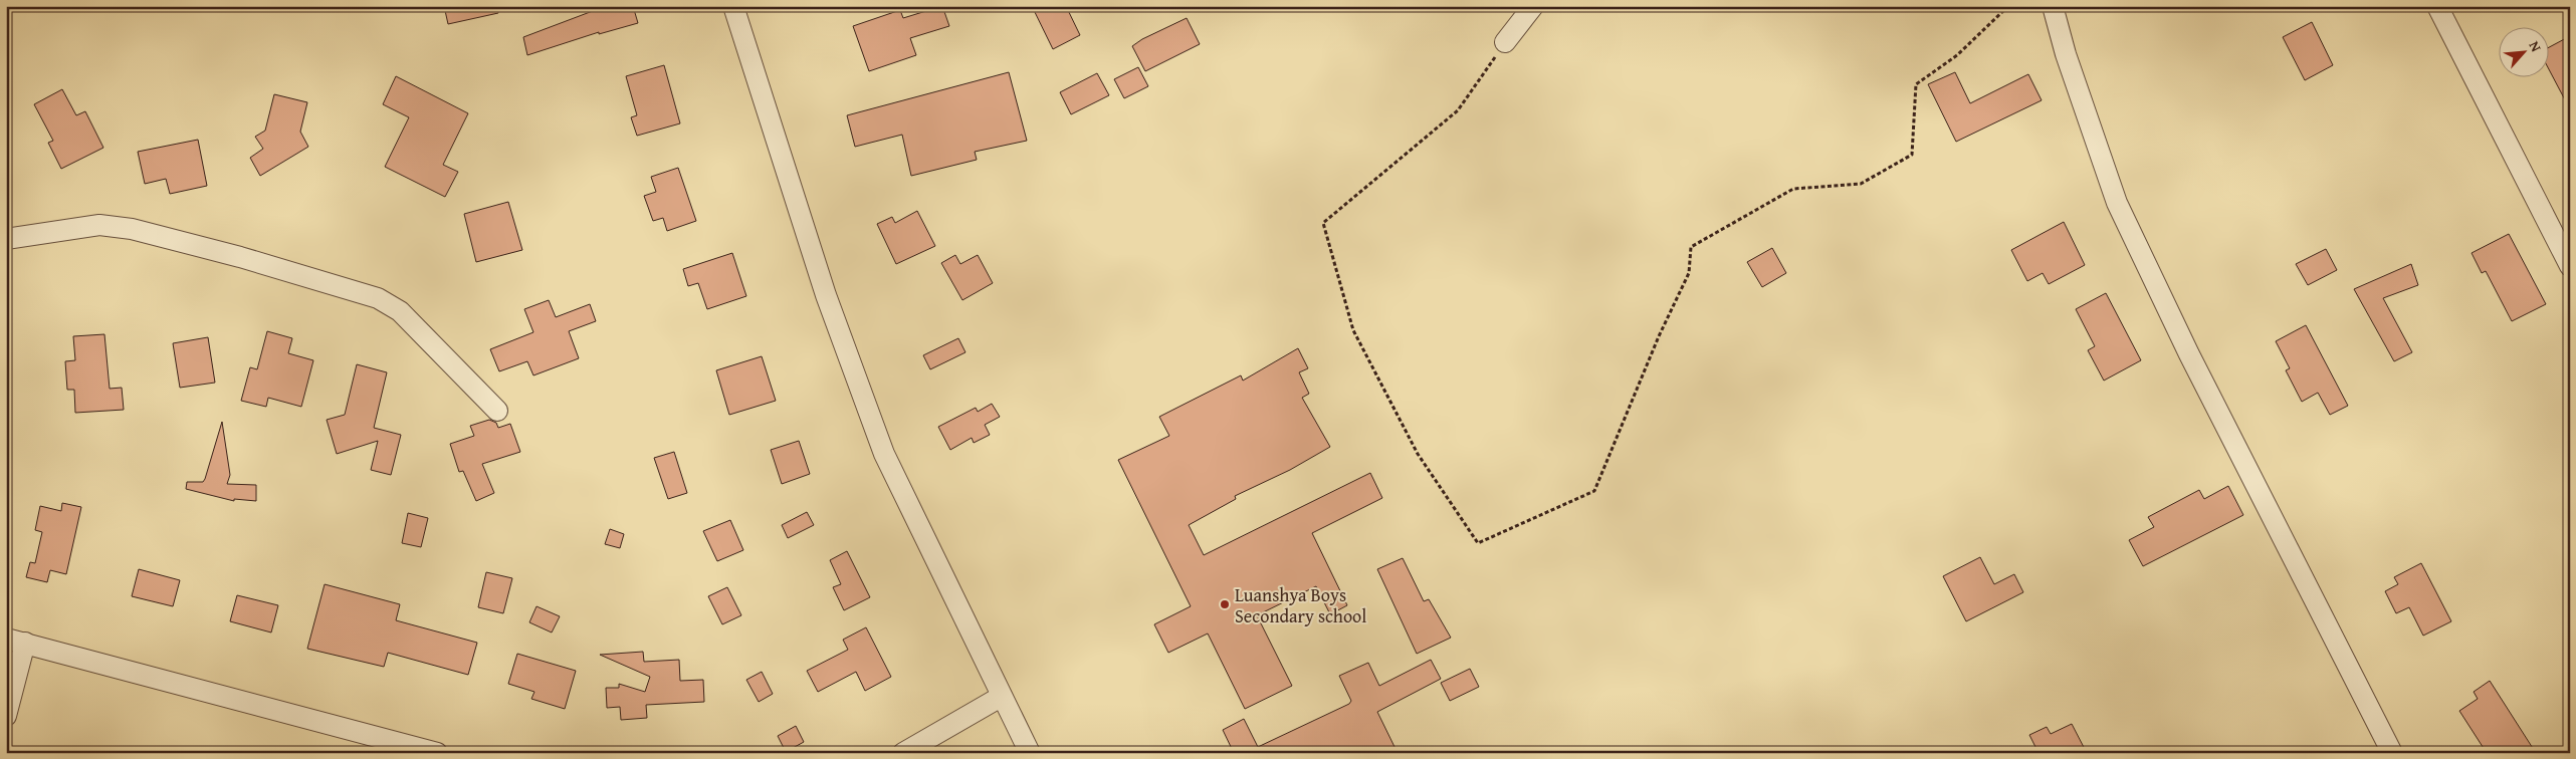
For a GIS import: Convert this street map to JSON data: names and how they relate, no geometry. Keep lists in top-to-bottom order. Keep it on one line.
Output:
{"places":["Luanshya Boys Secondary school"],"north":"top right"}
